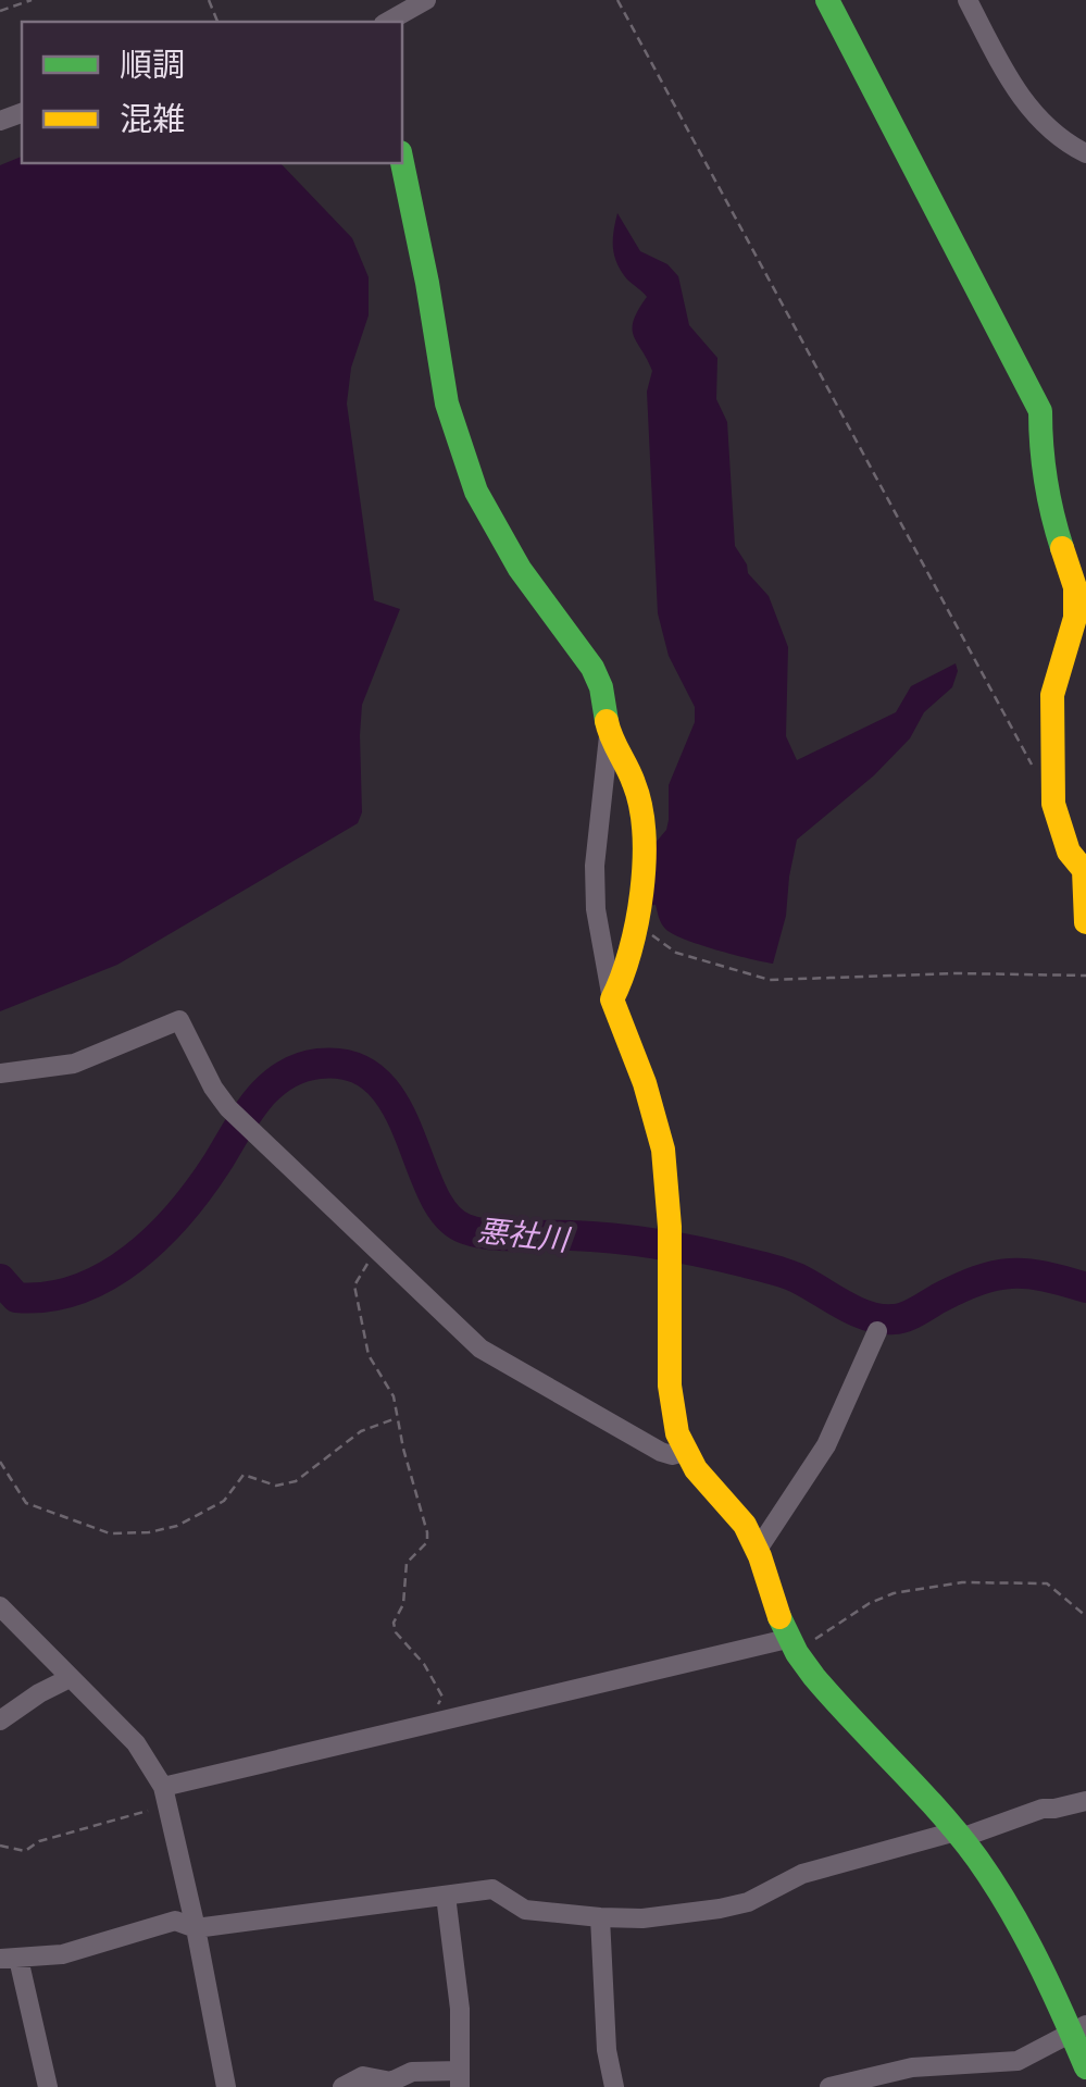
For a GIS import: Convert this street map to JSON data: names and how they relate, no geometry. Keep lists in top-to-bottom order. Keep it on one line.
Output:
{"water":["悪社川"],"legend":["順調","混雑"]}
